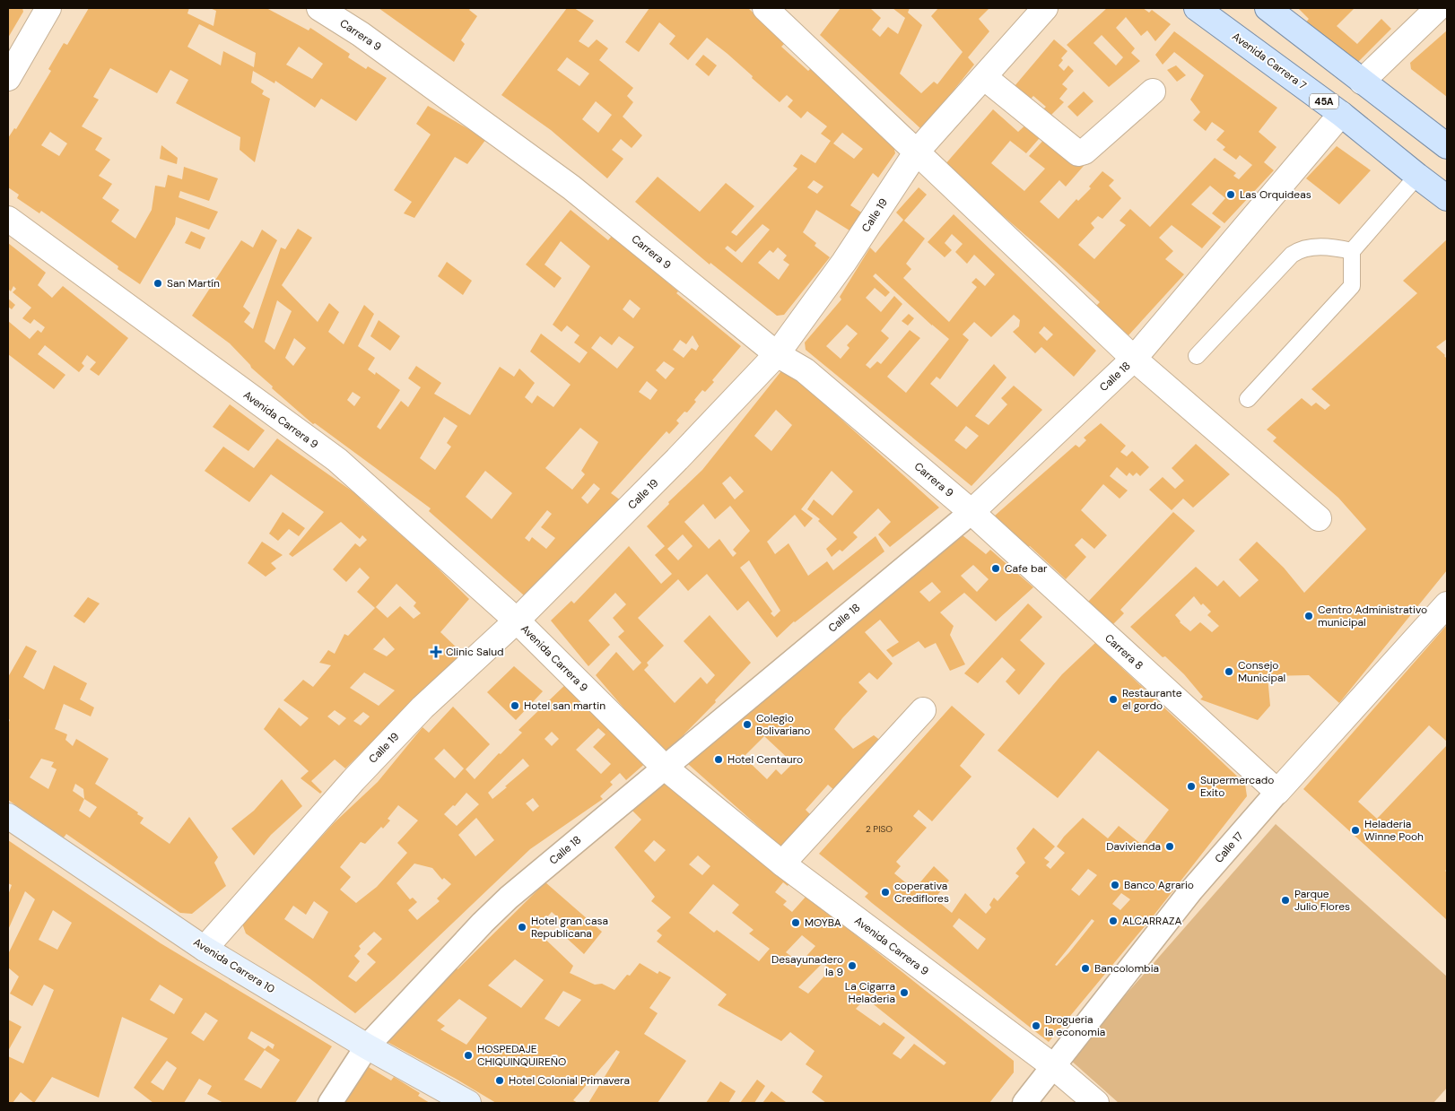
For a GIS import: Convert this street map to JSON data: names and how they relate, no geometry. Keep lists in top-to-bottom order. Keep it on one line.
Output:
{"streets":{"main road":["Avenida Carrera 7","45A","Avenida Carrera 10"],"street":["Carrera 9","Calle 19","Calle 18","Avenida Carrera 9","Carrera 8","Calle 17"]},"crossings":[["Carrera 9","Calle 19"],["Carrera 9","Calle 18"],["Carrera 9","Carrera 8"],["Avenida Carrera 7","Calle 18"],["Calle 19","Avenida Carrera 9"],["Calle 19","Avenida Carrera 10"],["Calle 18","Avenida Carrera 9"],["Calle 18","Carrera 8"],["Calle 18","Avenida Carrera 10"],["Avenida Carrera 9","Calle 17"],["Carrera 8","Calle 17"]],"places":{"other":["Las Orquideas","San Martín","Cafe bar","Centro Administrativo municipal","Consejo Municipal","Restaurante el gordo","Hotel san martin","Colegio Bolivariano","Hotel Centauro","Supermercado Exito","Heladeria Winne Pooh","Davivienda","Banco Agrario","coperativa Crediflores","Parque Julio Flores","ALCARRAZA","MOYBA","Hotel gran casa Republicana","Desayunadero la 9","Bancolombia","La Cigarra Heladeria","Drogueria la economia","HOSPEDAJE CHIQUINQUIREÑO","Hotel Colonial Primavera"],"health":["Clinic Salud"]},"house_numbers":["2 PISO"]}
